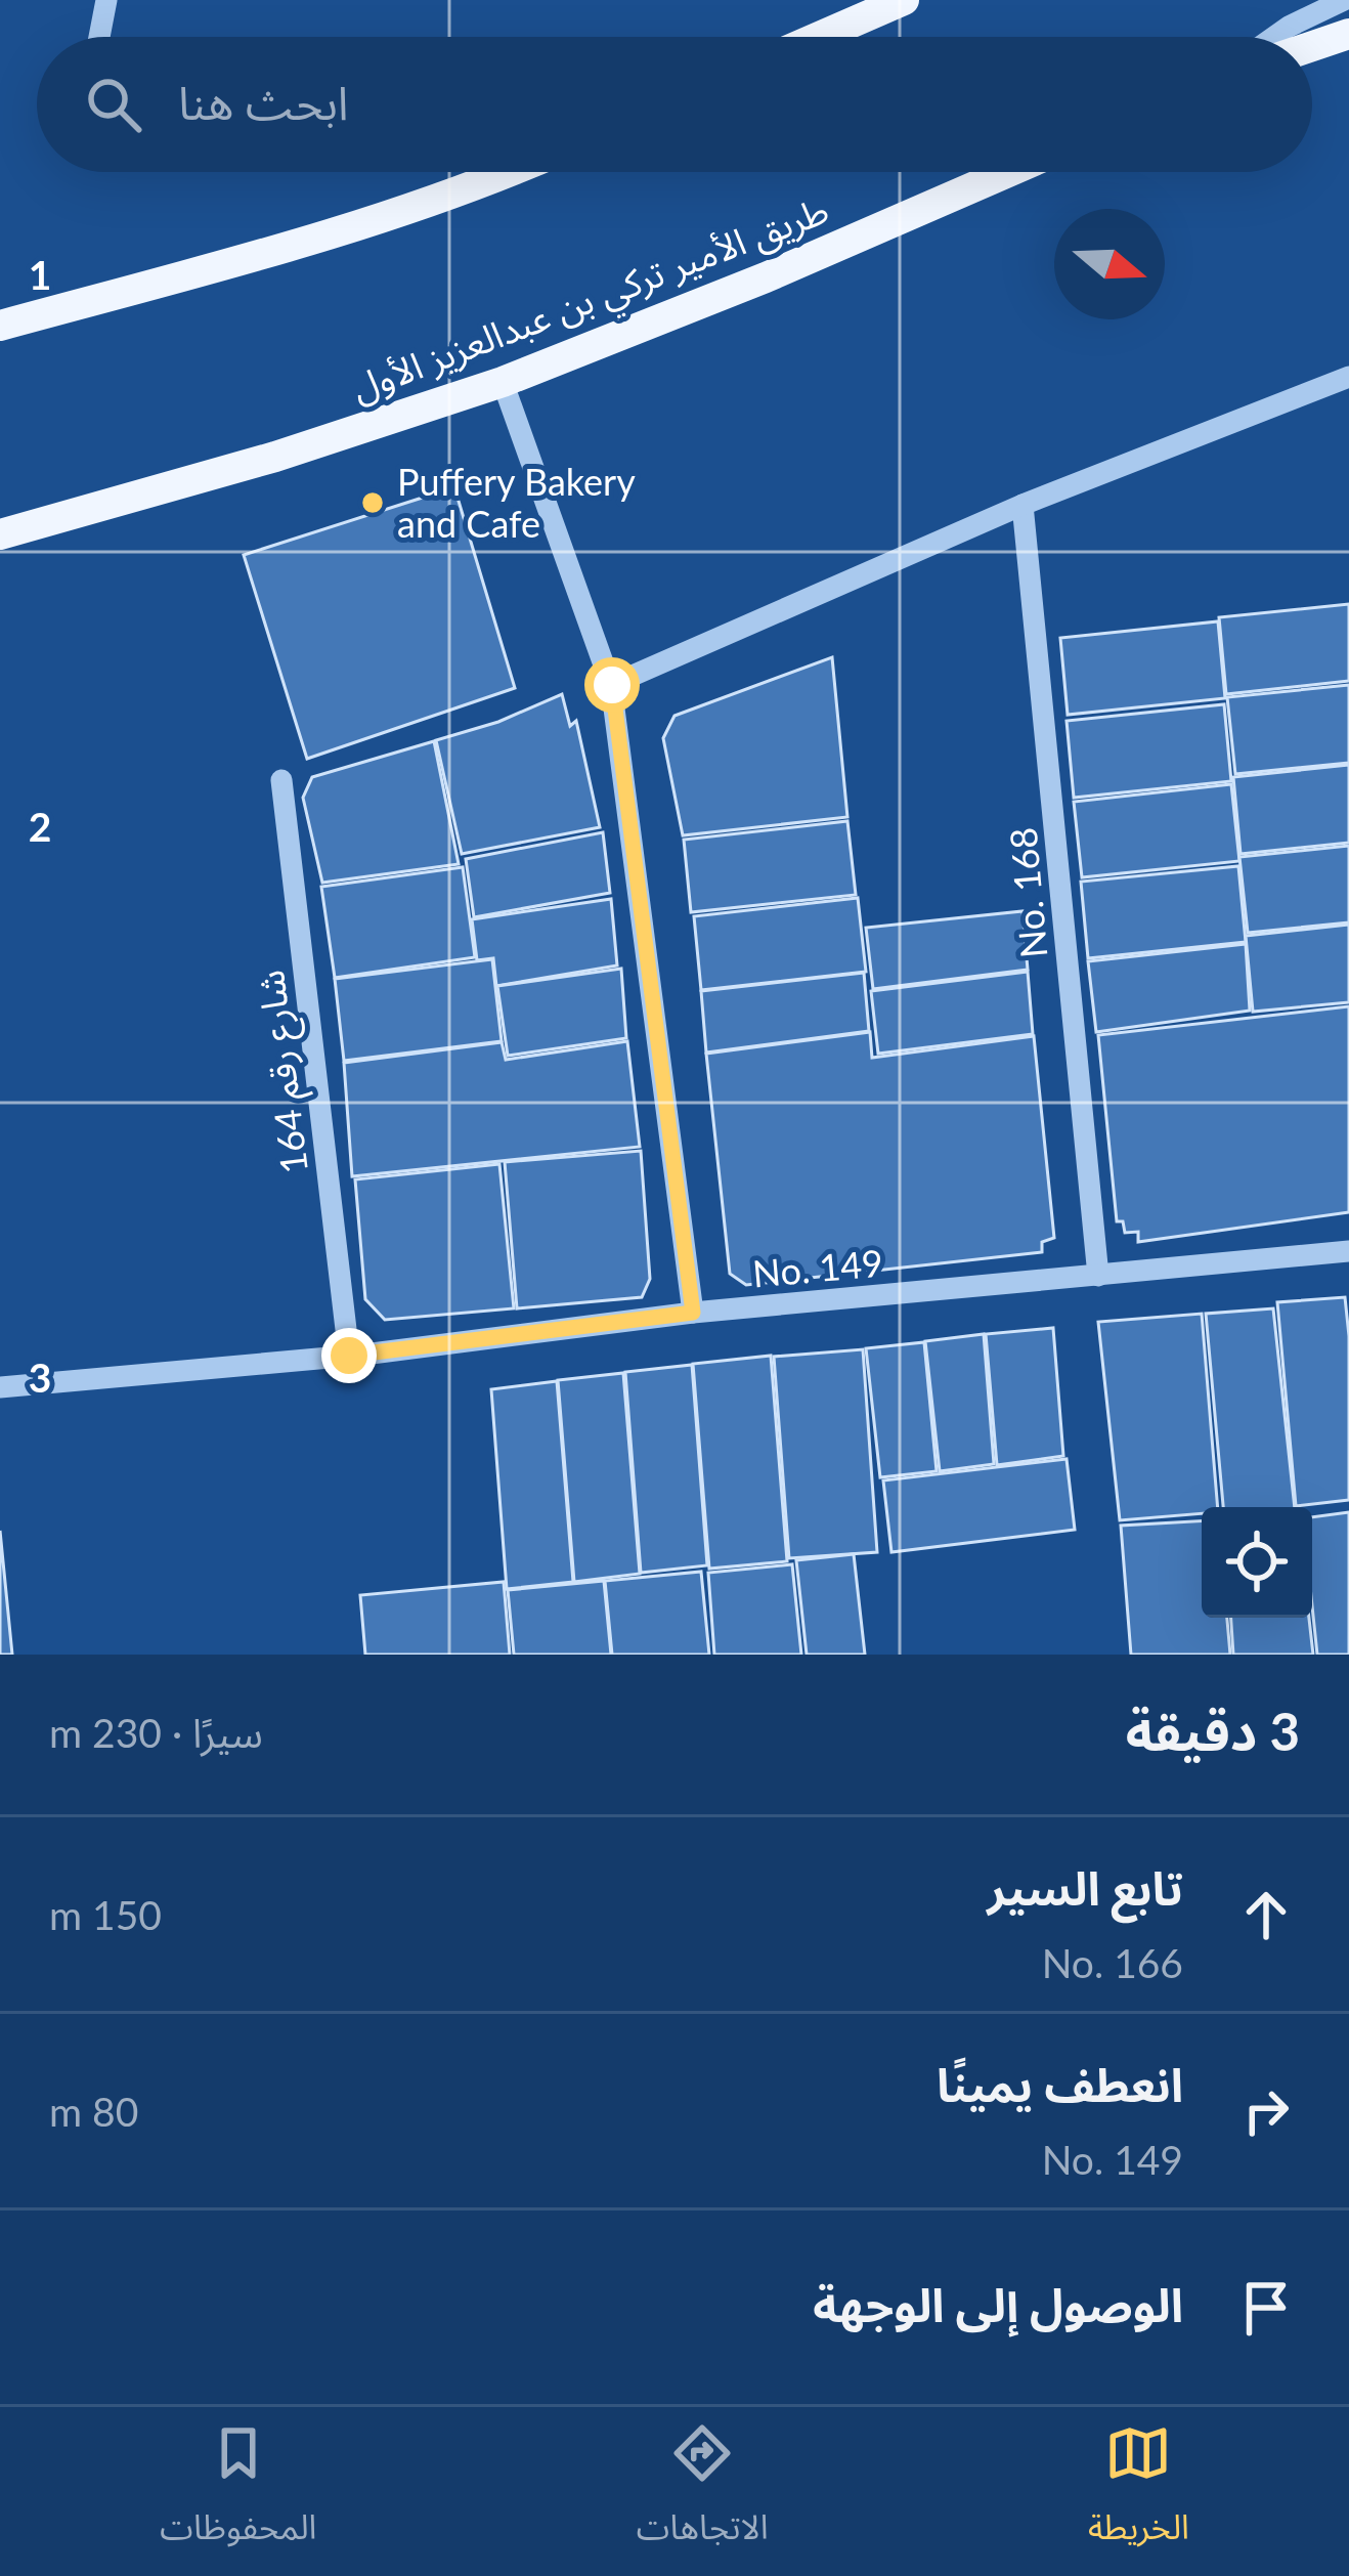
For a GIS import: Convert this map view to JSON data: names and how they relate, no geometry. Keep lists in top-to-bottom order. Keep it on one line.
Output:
{"streets":{"main road":["طريق الأمير تركي بن عبدالعزيز الأول"],"street":["No. 168","شارع رقم 164","No. 149"]},"crossings":[["No. 168","No. 149"],["شارع رقم 164","No. 149"]],"places":["Puffery Bakery and Cafe"],"north":"right","page":{"search":"ابحث هنا","heading":["3 دقيقة","سيرًا · 230 m"],"list":[["تابع السير","No. 166","150 m"],["انعطف يمينًا","No. 149","80 m"],"الوصول إلى الوجهة"],"nav":["الخريطة","الاتجاهات","المحفوظات"]},"grid":{"rows":["1","2","3"]}}
